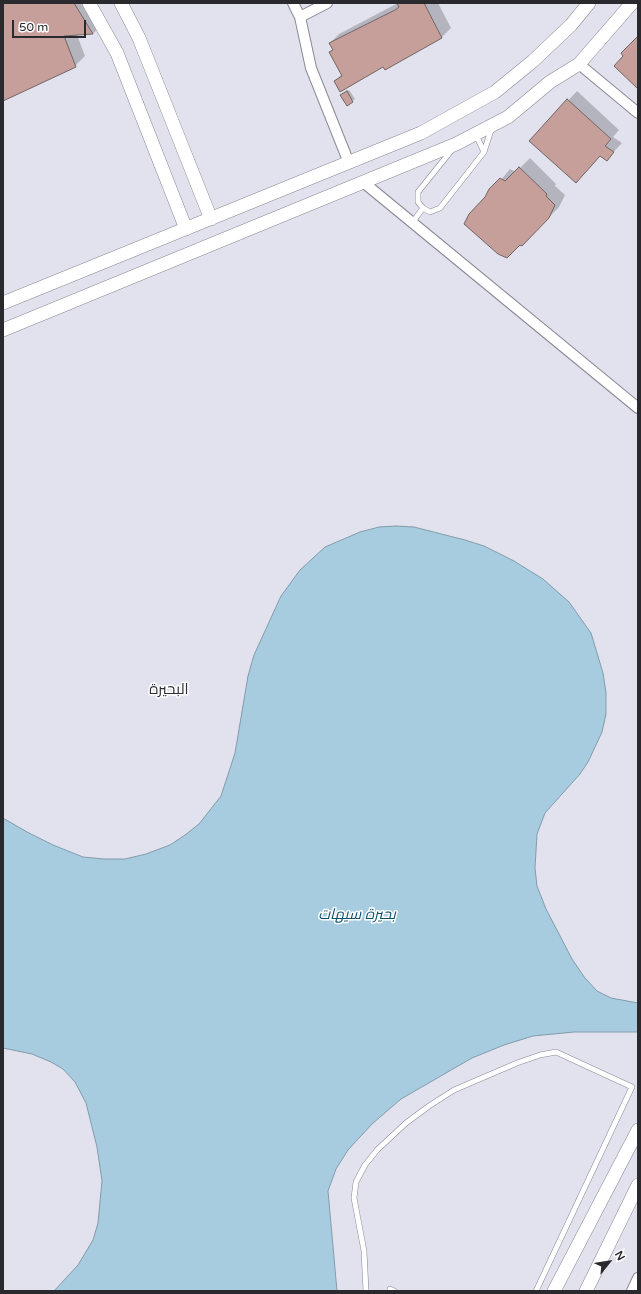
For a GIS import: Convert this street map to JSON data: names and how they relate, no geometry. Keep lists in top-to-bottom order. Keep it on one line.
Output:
{"districts":["البحيرة"],"water":["بحيرة سيهات"],"scale_bar":"50 m","north":"top right"}
